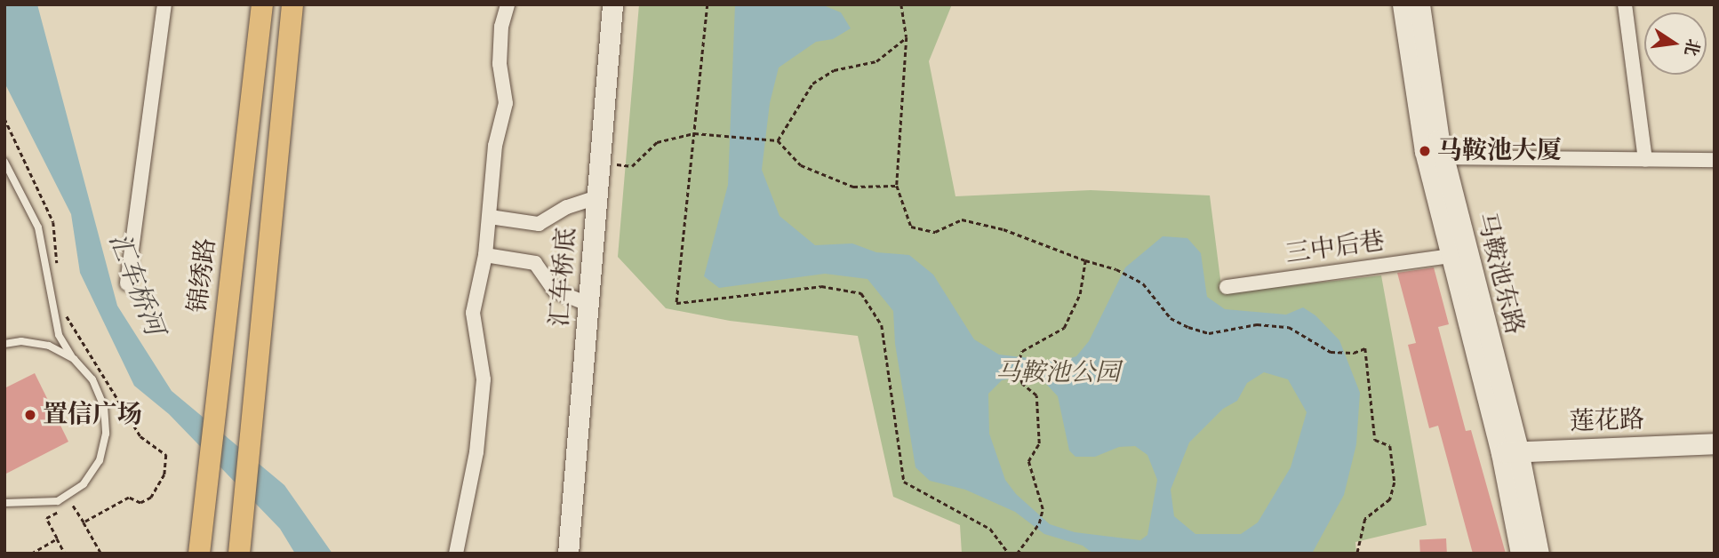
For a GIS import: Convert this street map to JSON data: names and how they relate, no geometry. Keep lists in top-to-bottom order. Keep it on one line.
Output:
{"streets":{"main road":["马鞍池东路","锦绣路","汇车桥底","莲花路"],"street":["三中后巷"]},"crossings":[["三中后巷","马鞍池东路"],["马鞍池东路","莲花路"]],"water":["汇车桥河"],"parks":["马鞍池公园"],"places":["马鞍池大厦","置信广场"],"north":"right"}
